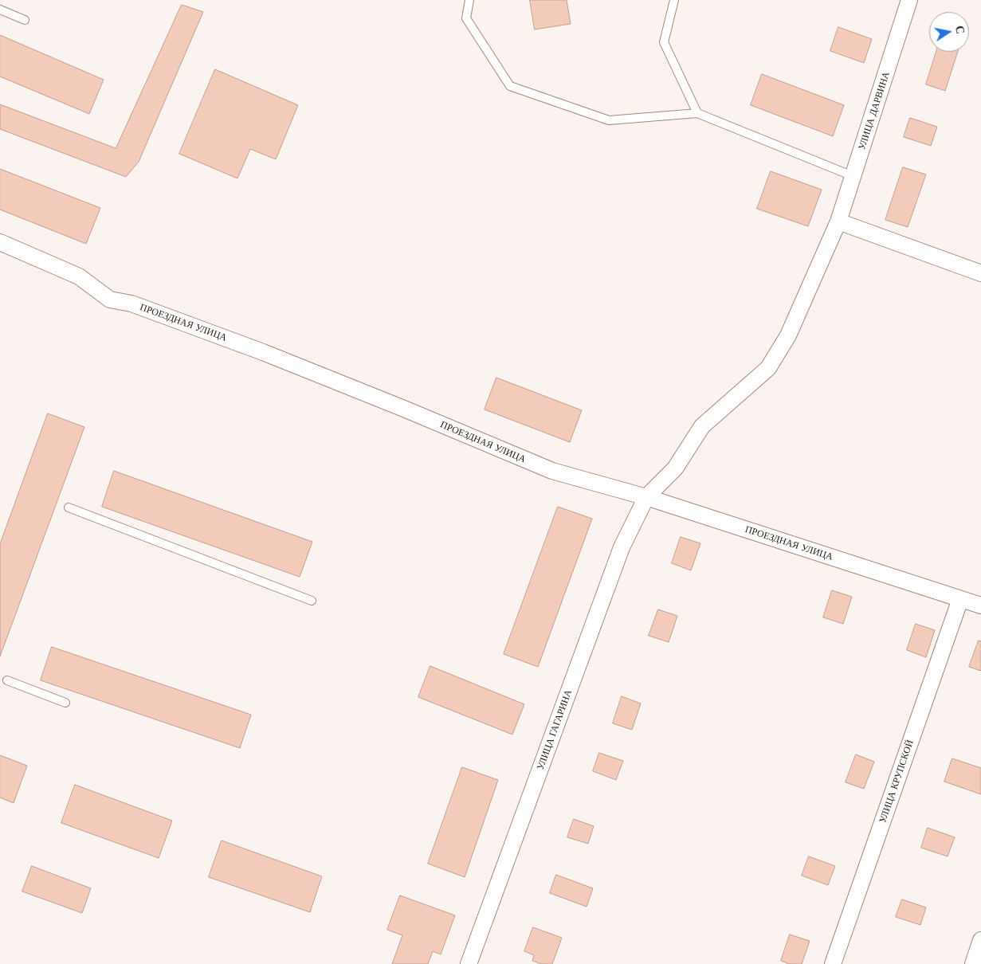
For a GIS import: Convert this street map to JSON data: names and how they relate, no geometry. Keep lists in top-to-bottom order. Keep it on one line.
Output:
{"streets":{"street":["УЛИЦА ДАРВИНА","ПРОЕЗДНАЯ УЛИЦА","УЛИЦА ГАГАРИНА","УЛИЦА КРУПСКОЙ"]},"crossings":[["УЛИЦА ДАРВИНА","УЛИЦА ГАГАРИНА"],["ПРОЕЗДНАЯ УЛИЦА","УЛИЦА ГАГАРИНА"],["ПРОЕЗДНАЯ УЛИЦА","УЛИЦА КРУПСКОЙ"]],"north":"right"}
